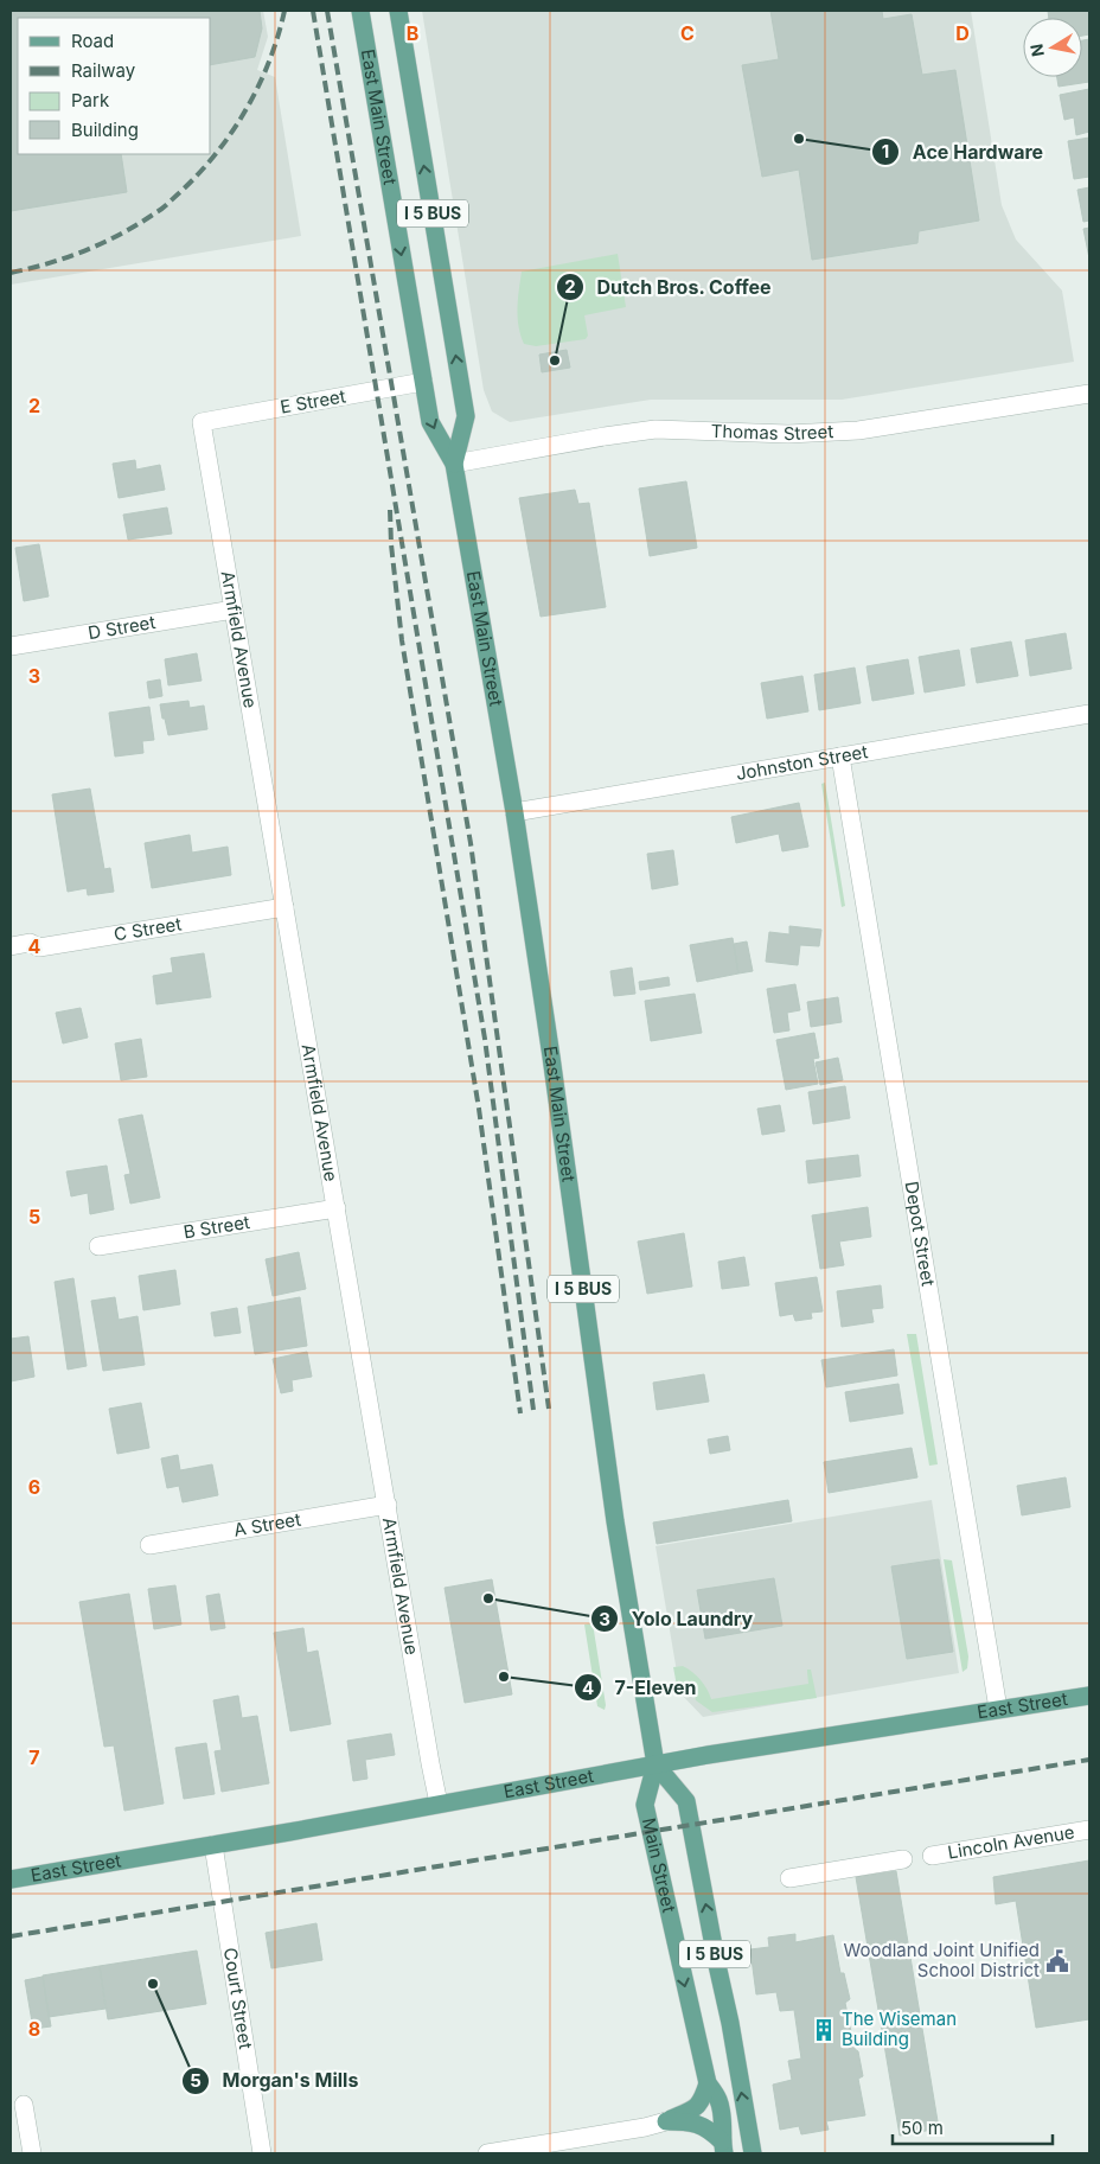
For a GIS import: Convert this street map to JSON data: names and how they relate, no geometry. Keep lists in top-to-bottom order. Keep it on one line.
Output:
{"streets":{"main road":["East Main Street","I 5 BUS","East Street","Main Street"],"street":["E Street","Thomas Street","D Street","Armfield Avenue","Johnston Street","C Street","B Street","Depot Street","A Street","Lincoln Avenue","Court Street"]},"crossings":[["East Main Street","I 5 BUS"],["East Main Street","E Street"],["East Main Street","Thomas Street"],["East Main Street","Johnston Street"],["East Main Street","East Street"],["East Main Street","Main Street"],["I 5 BUS","East Street"],["I 5 BUS","Main Street"],["E Street","Armfield Avenue"],["D Street","Armfield Avenue"],["Armfield Avenue","C Street"],["Armfield Avenue","B Street"],["Armfield Avenue","A Street"],["Armfield Avenue","East Street"],["Johnston Street","Depot Street"],["Depot Street","East Street"],["East Street","Main Street"],["East Street","Court Street"]],"places":{"other":["Ace Hardware","Dutch Bros. Coffee","Yolo Laundry","7-Eleven","Morgan's Mills"],"public building":["Woodland Joint Unified School District"],"building":["The Wiseman Building"]},"legend":["Road","Railway","Park","Building"],"scale_bar":"50 m","north":"left","grid":{"columns":["B","C","D"],"rows":["2","3","4","5","6","7","8"]}}
